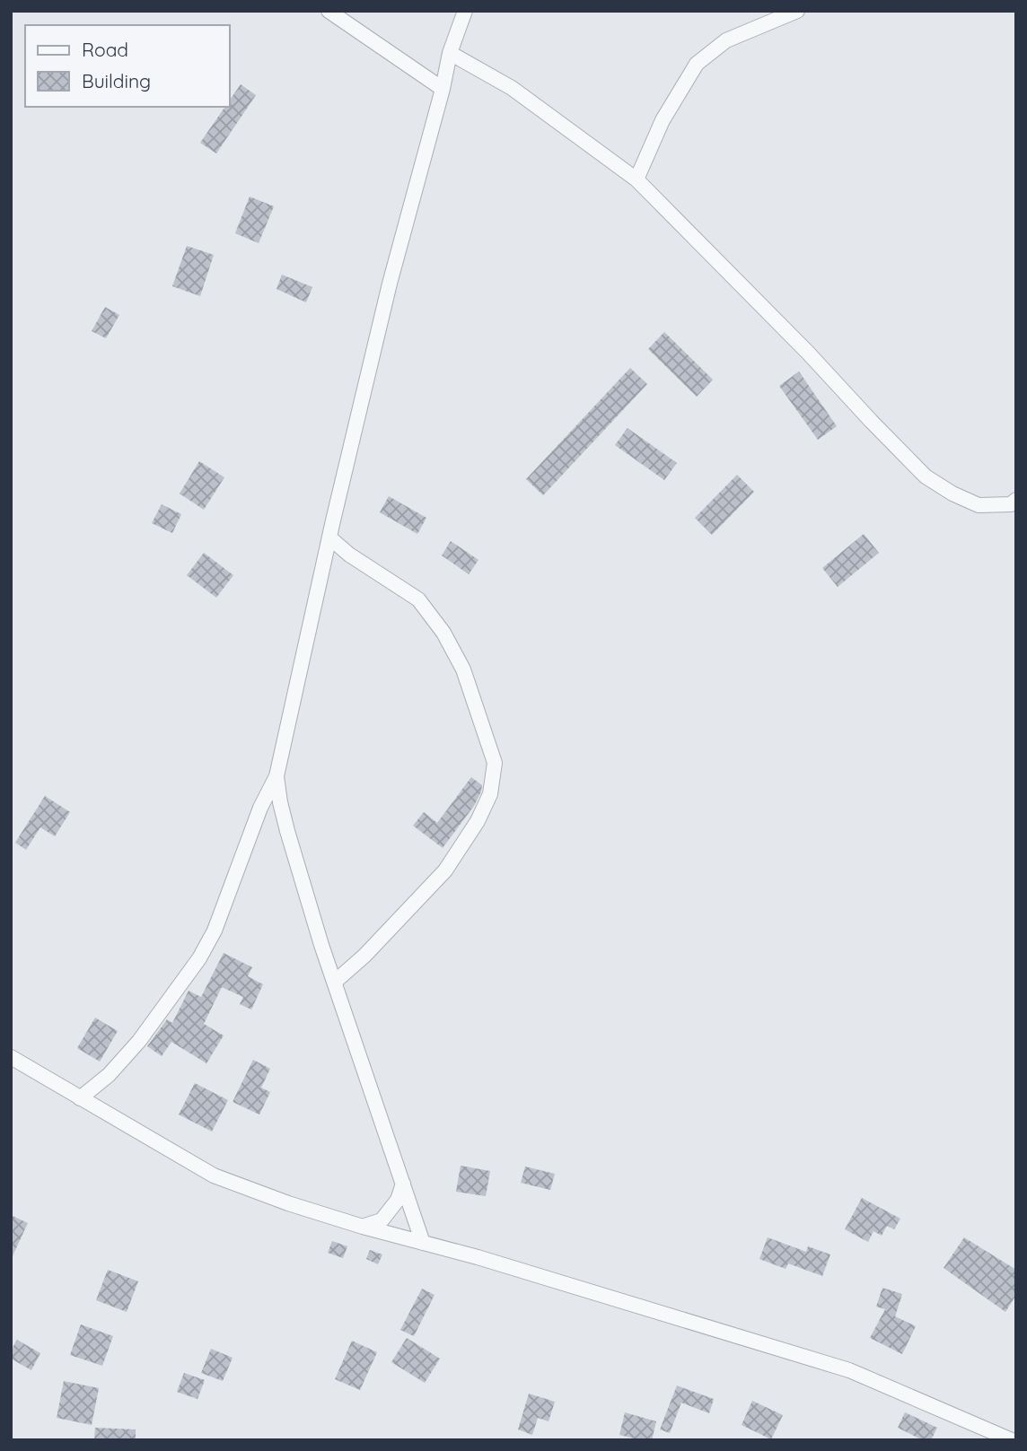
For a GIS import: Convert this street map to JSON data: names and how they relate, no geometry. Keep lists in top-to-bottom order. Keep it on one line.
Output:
{"legend":["Road","Building"]}
